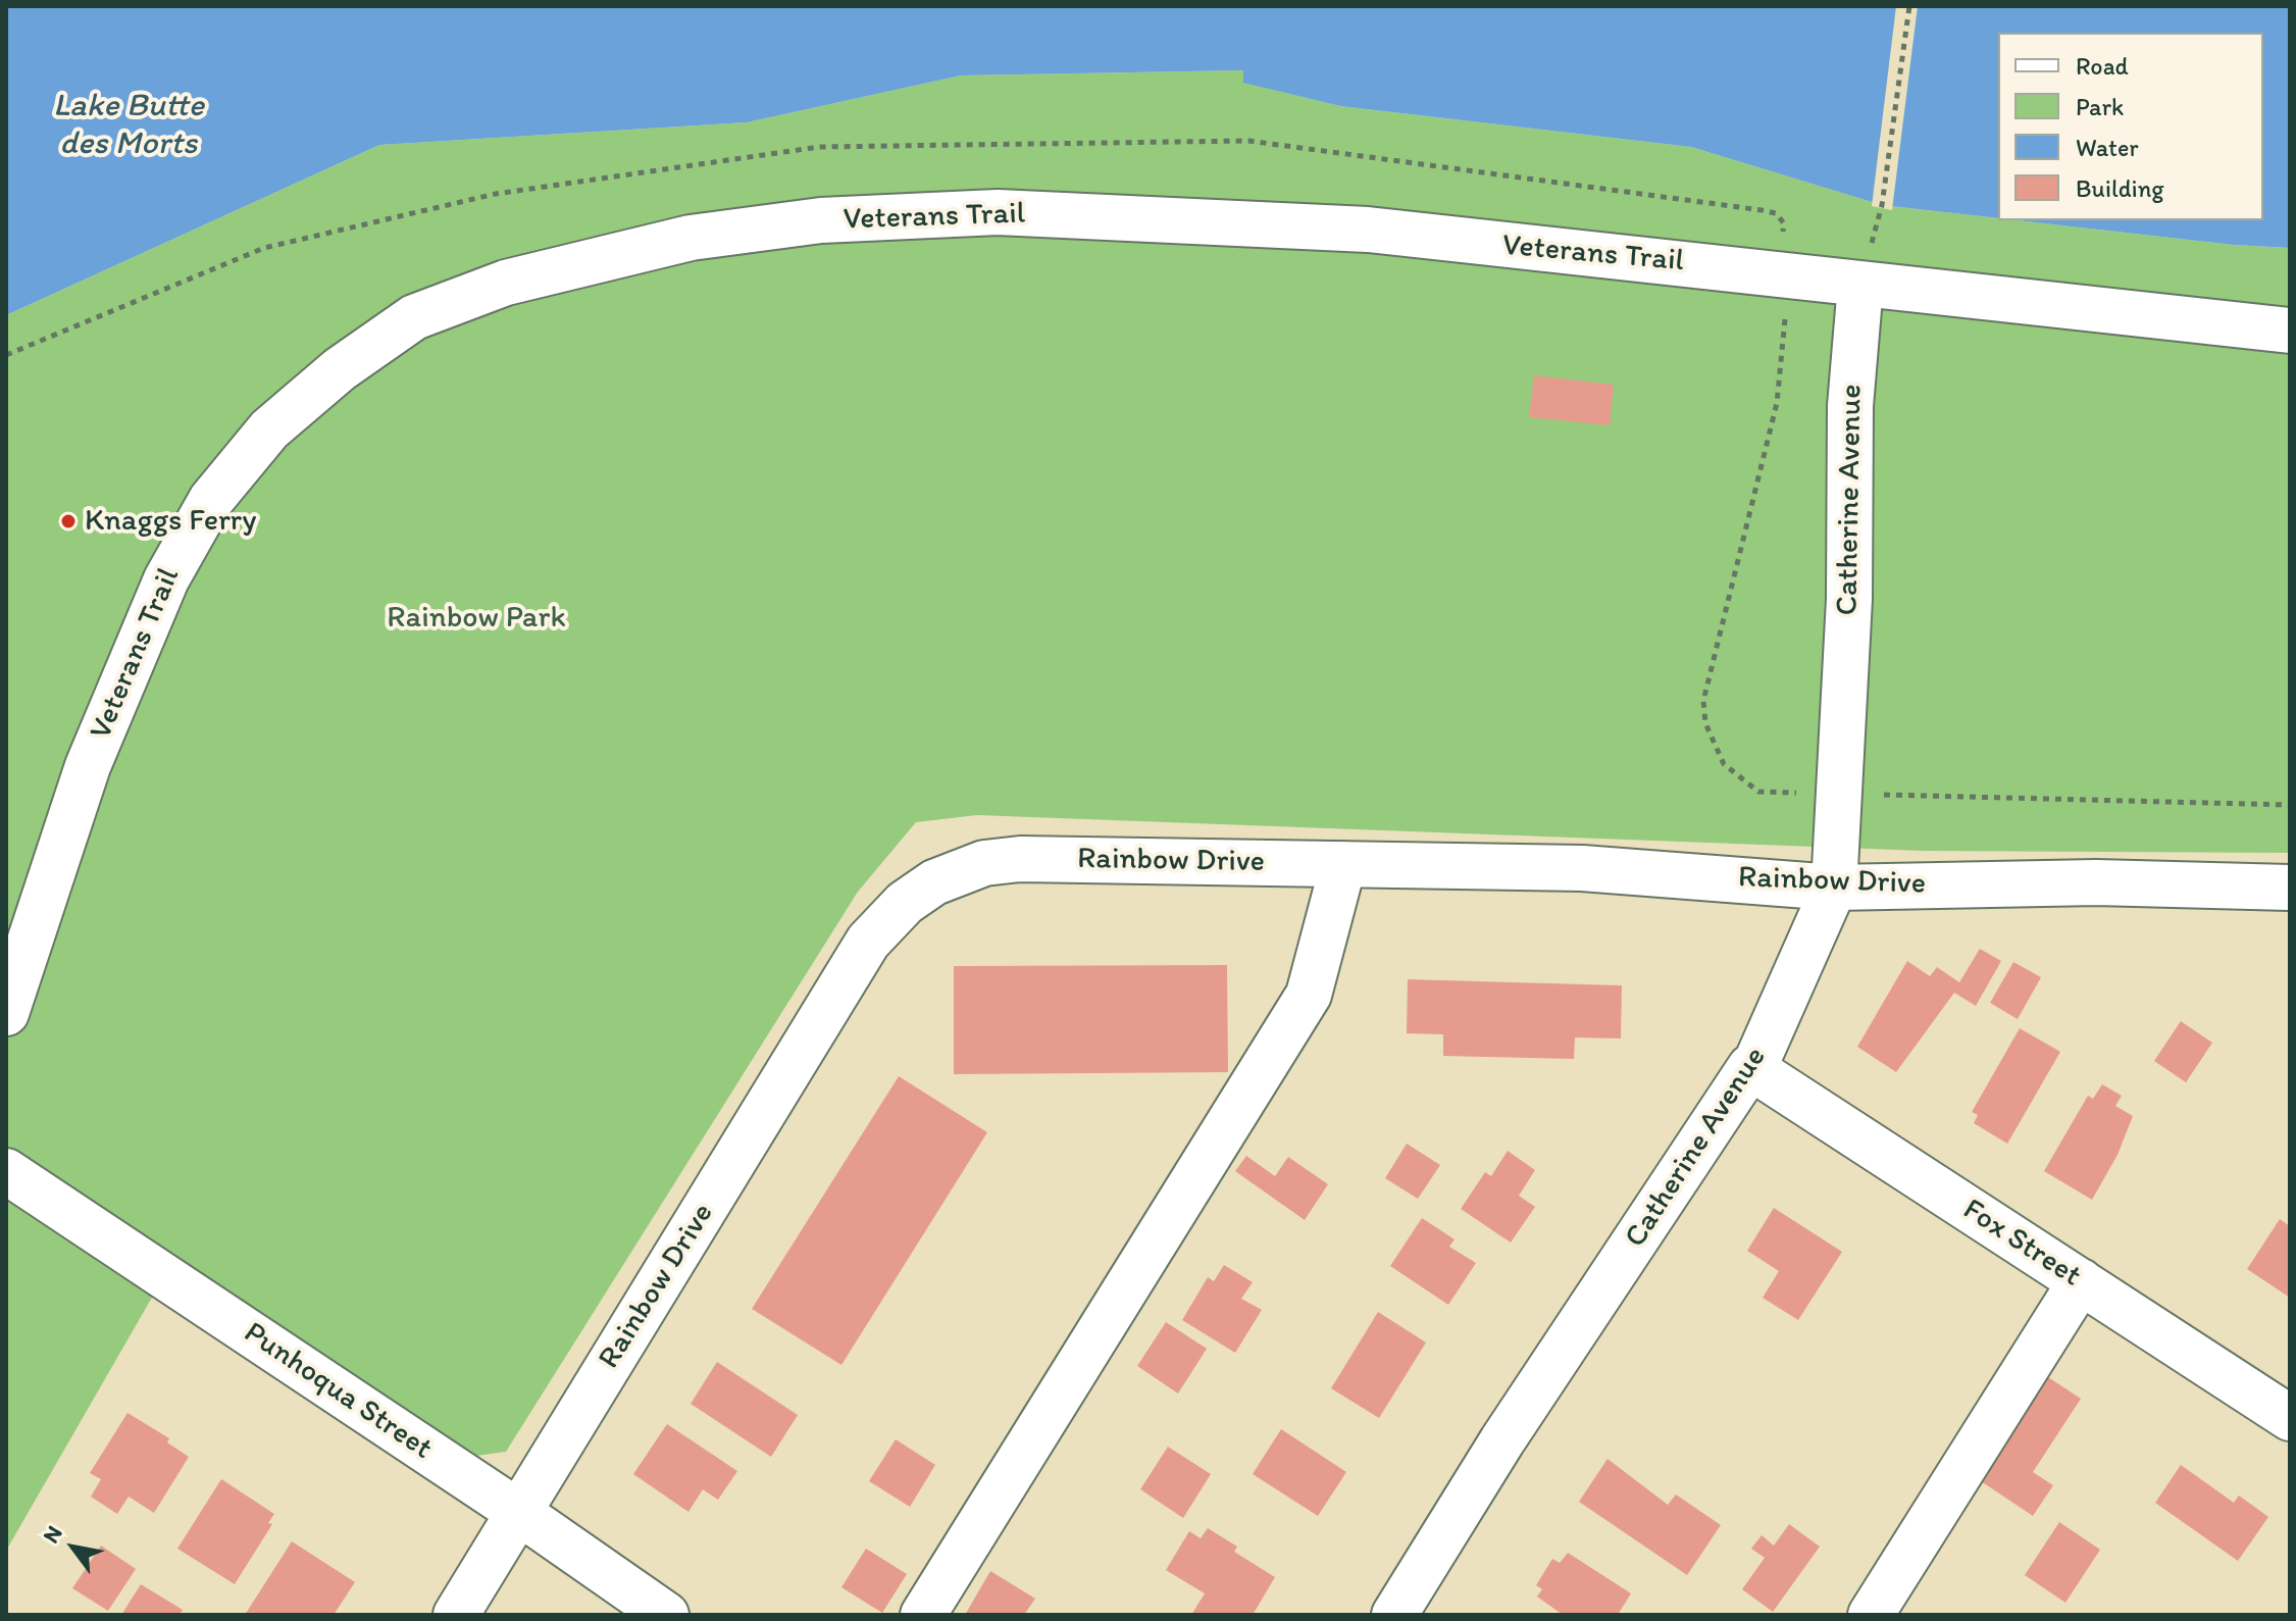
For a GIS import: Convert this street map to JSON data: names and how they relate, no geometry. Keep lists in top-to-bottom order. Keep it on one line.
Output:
{"streets":{"street":["Veterans Trail","Catherine Avenue","Rainbow Drive","Fox Street","Punhoqua Street"]},"crossings":[["Veterans Trail","Catherine Avenue"],["Catherine Avenue","Rainbow Drive"],["Catherine Avenue","Fox Street"],["Rainbow Drive","Punhoqua Street"]],"water":["Lake Butte des Morts"],"parks":["Rainbow Park"],"places":["Knaggs Ferry"],"legend":["Road","Park","Water","Building"],"north":"top left"}
